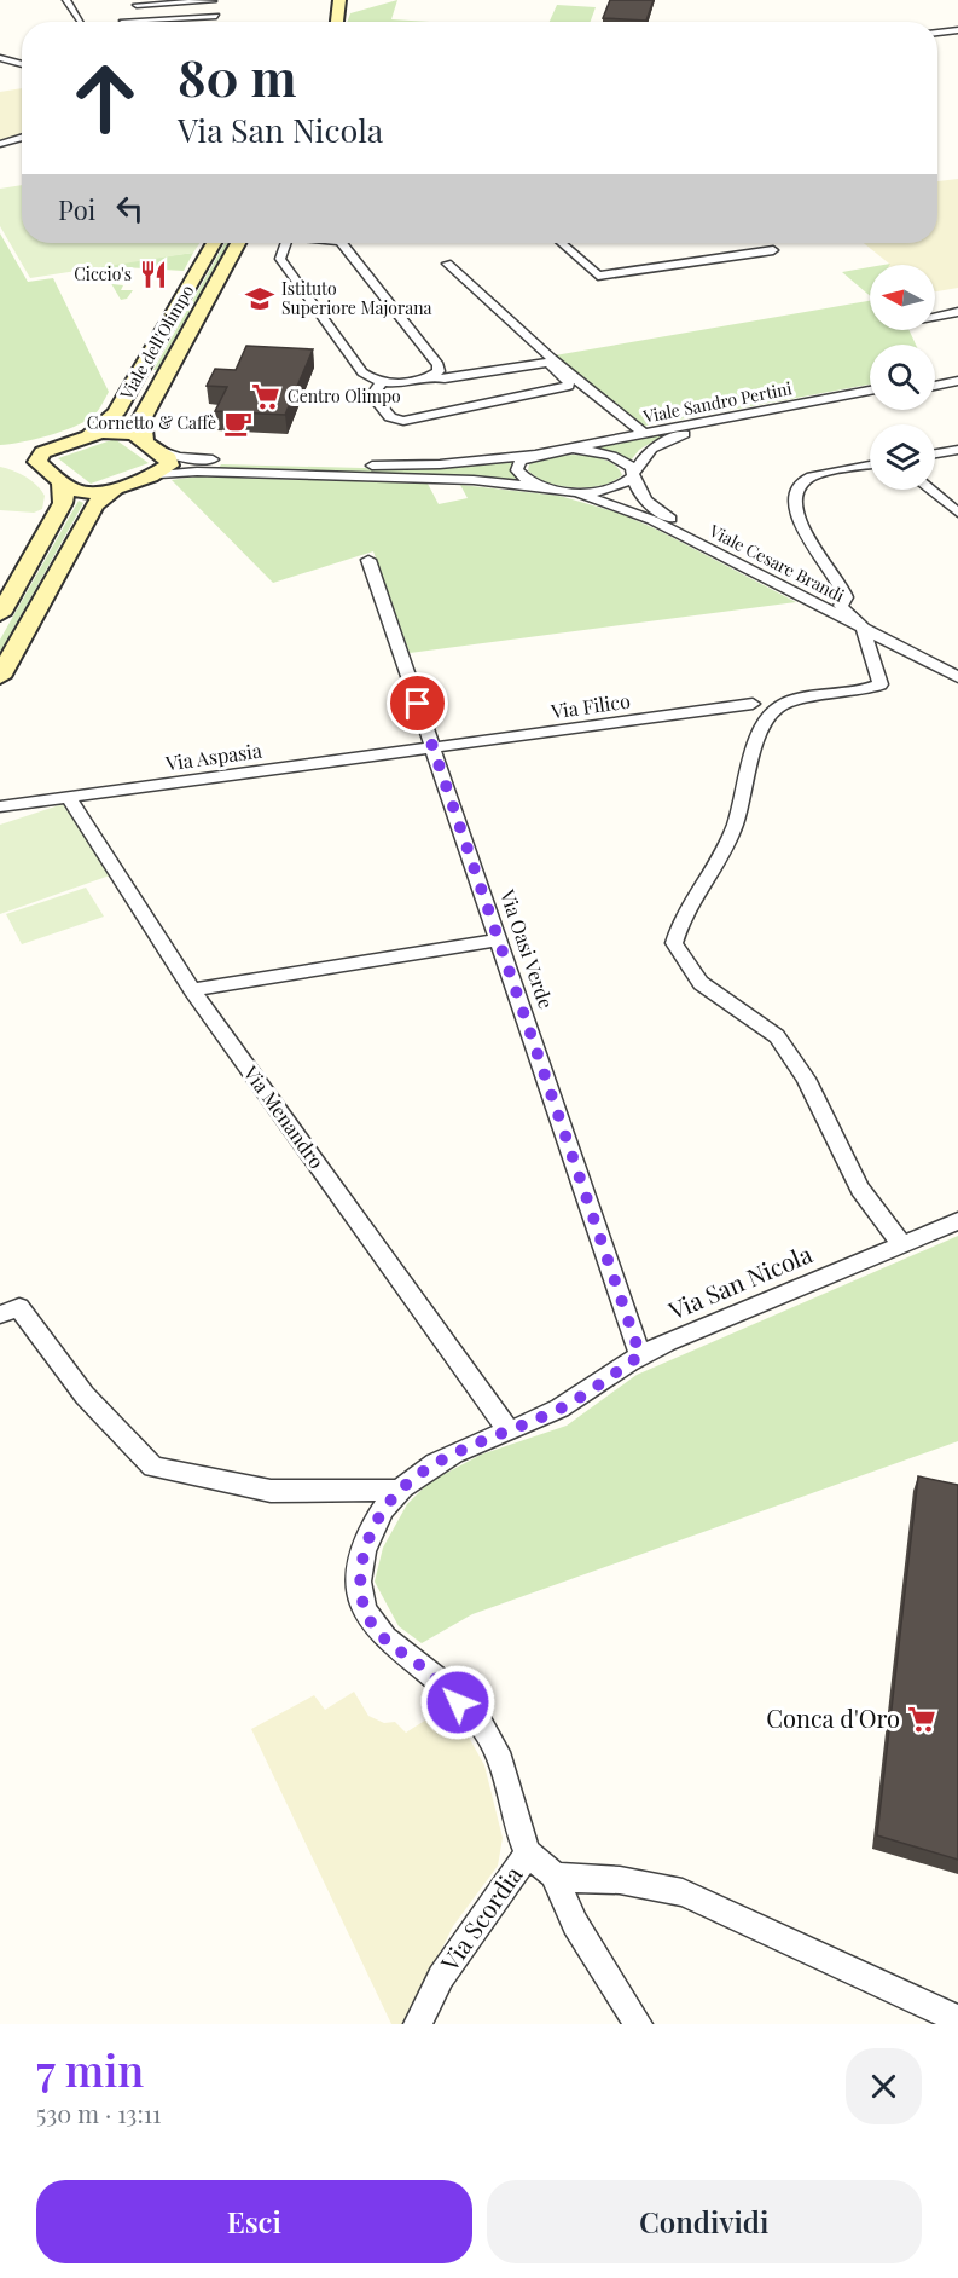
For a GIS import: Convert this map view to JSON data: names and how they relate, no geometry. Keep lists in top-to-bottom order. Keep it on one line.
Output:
{"streets":{"street":["Viale dell'Olimpo","Viale Sandro Pertini","Viale Cesare Brandi","Via Filico","Via Aspasia","Via Oasi Verde","Via Menandro","Via San Nicola","Via Scordia"]},"crossings":[["Viale Sandro Pertini","Viale Cesare Brandi"],["Via Filico","Via Aspasia"],["Via Filico","Via Oasi Verde"],["Via Aspasia","Via Oasi Verde"],["Via Aspasia","Via Menandro"],["Via Oasi Verde","Via San Nicola"],["Via Menandro","Via San Nicola"],["Via San Nicola","Via Scordia"]],"places":{"restaurant":["Ciccio's"],"school or university":["Istituto Superiore Majorana"],"supermarket":["Centro Olimpo","Conca d'Oro"],"cafe":["Cornetto & Caffè"]},"north":"left","page":{"turn":["80 m","Via San Nicola"],"then":"Poi","heading":["7 min","530 m · 13:11"],"buttons":["Esci","Condividi"]}}
